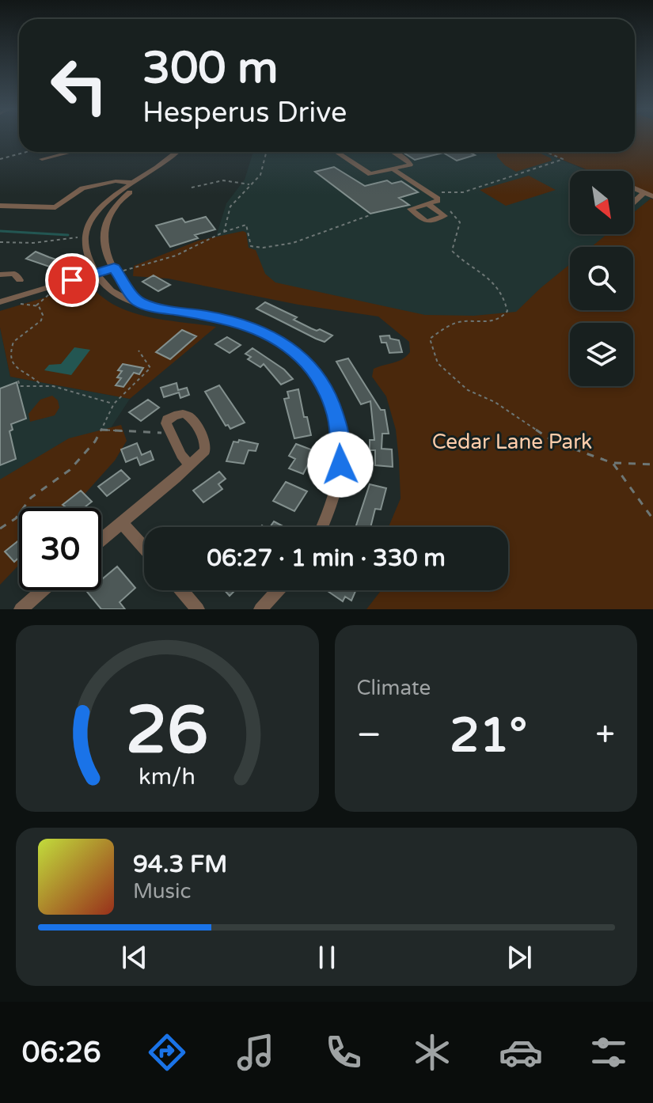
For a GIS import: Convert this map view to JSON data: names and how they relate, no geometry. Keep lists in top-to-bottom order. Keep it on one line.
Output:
{"parks":["Cedar Lane Park"],"north":"bottom right","page":{"turn":["300 m","Hesperus Drive"],"limit":"30","trip":"06:27 · 1 min · 330 m","tile":"Climate","heat":["−","21°","+"],"song":["94.3 FM","Music"],"tabs":"06:26","gauge":["26","km/h"]}}
